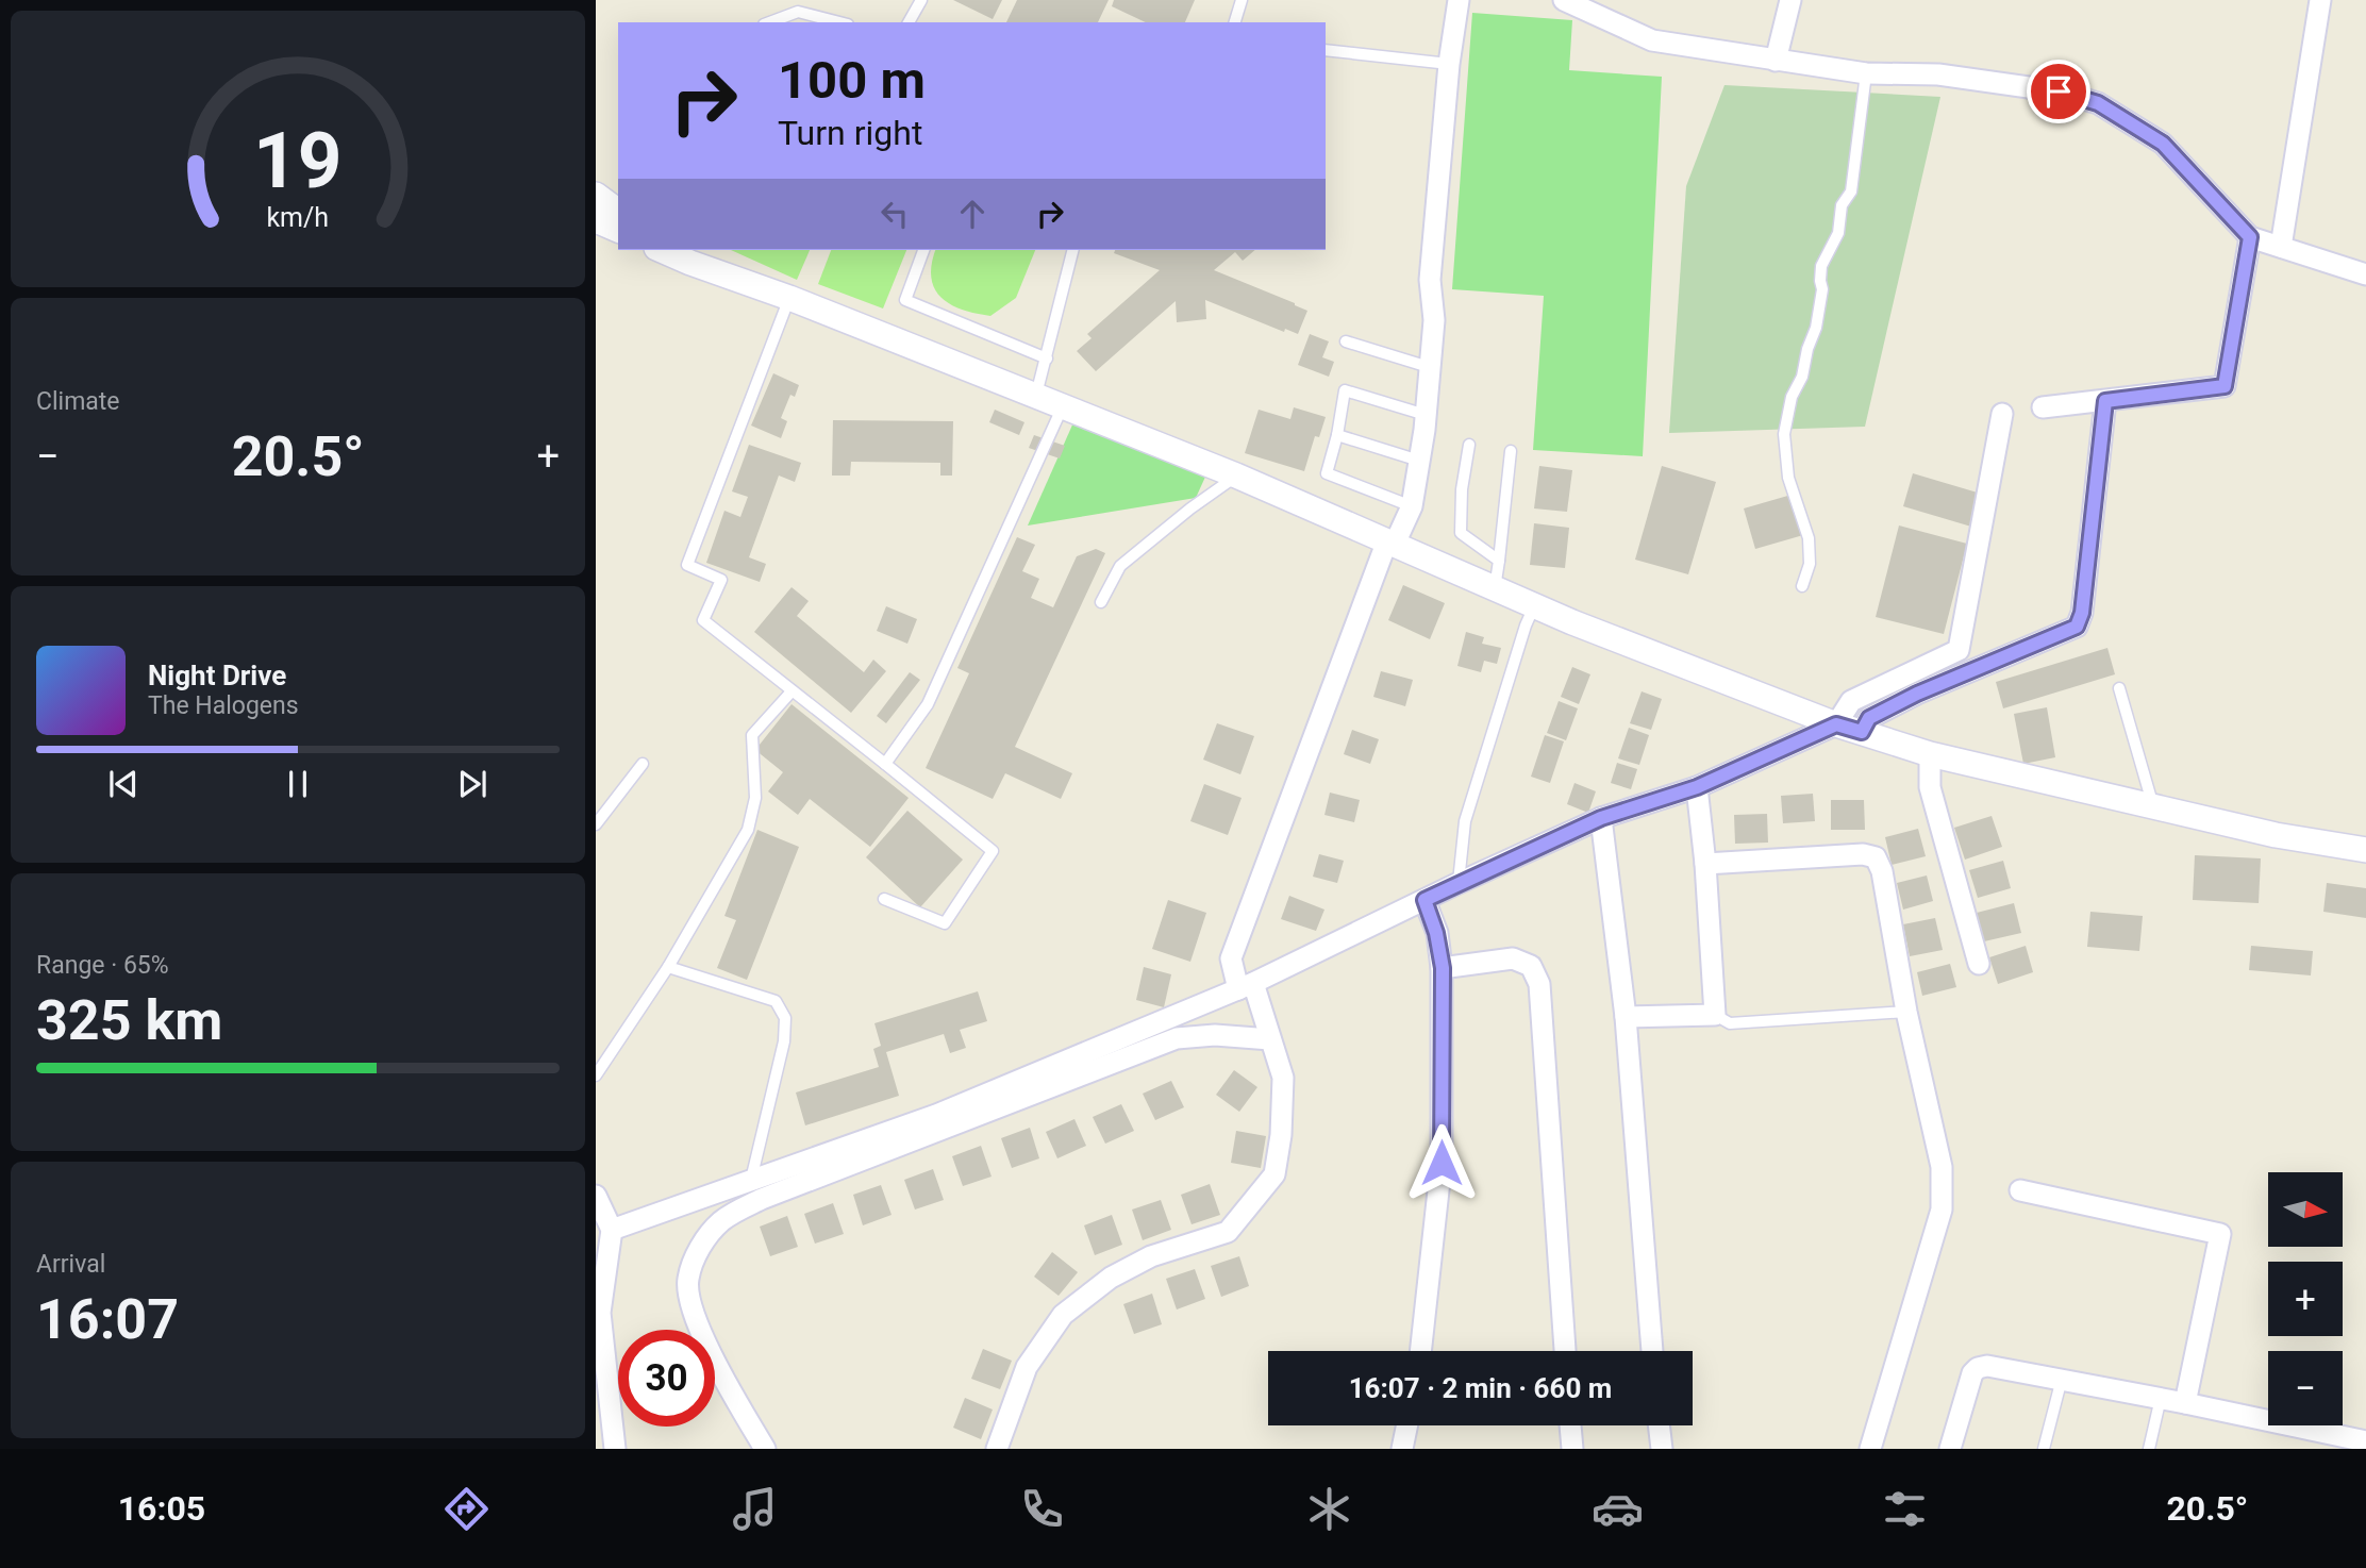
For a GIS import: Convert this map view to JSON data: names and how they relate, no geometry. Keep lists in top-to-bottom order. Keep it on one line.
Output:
{"north":"right","page":{"turn":["100 m","Turn right"],"tile":["Climate",["Range · 65%","325 km"],["Arrival","16:07"]],"heat":["−","20.5°","+"],"song":["Night Drive","The Halogens"],"map_buttons":["+","−"],"limit":"30","trip":"16:07 · 2 min · 660 m","tabs":["16:05","20.5°"],"gauge":["19","km/h"]}}
